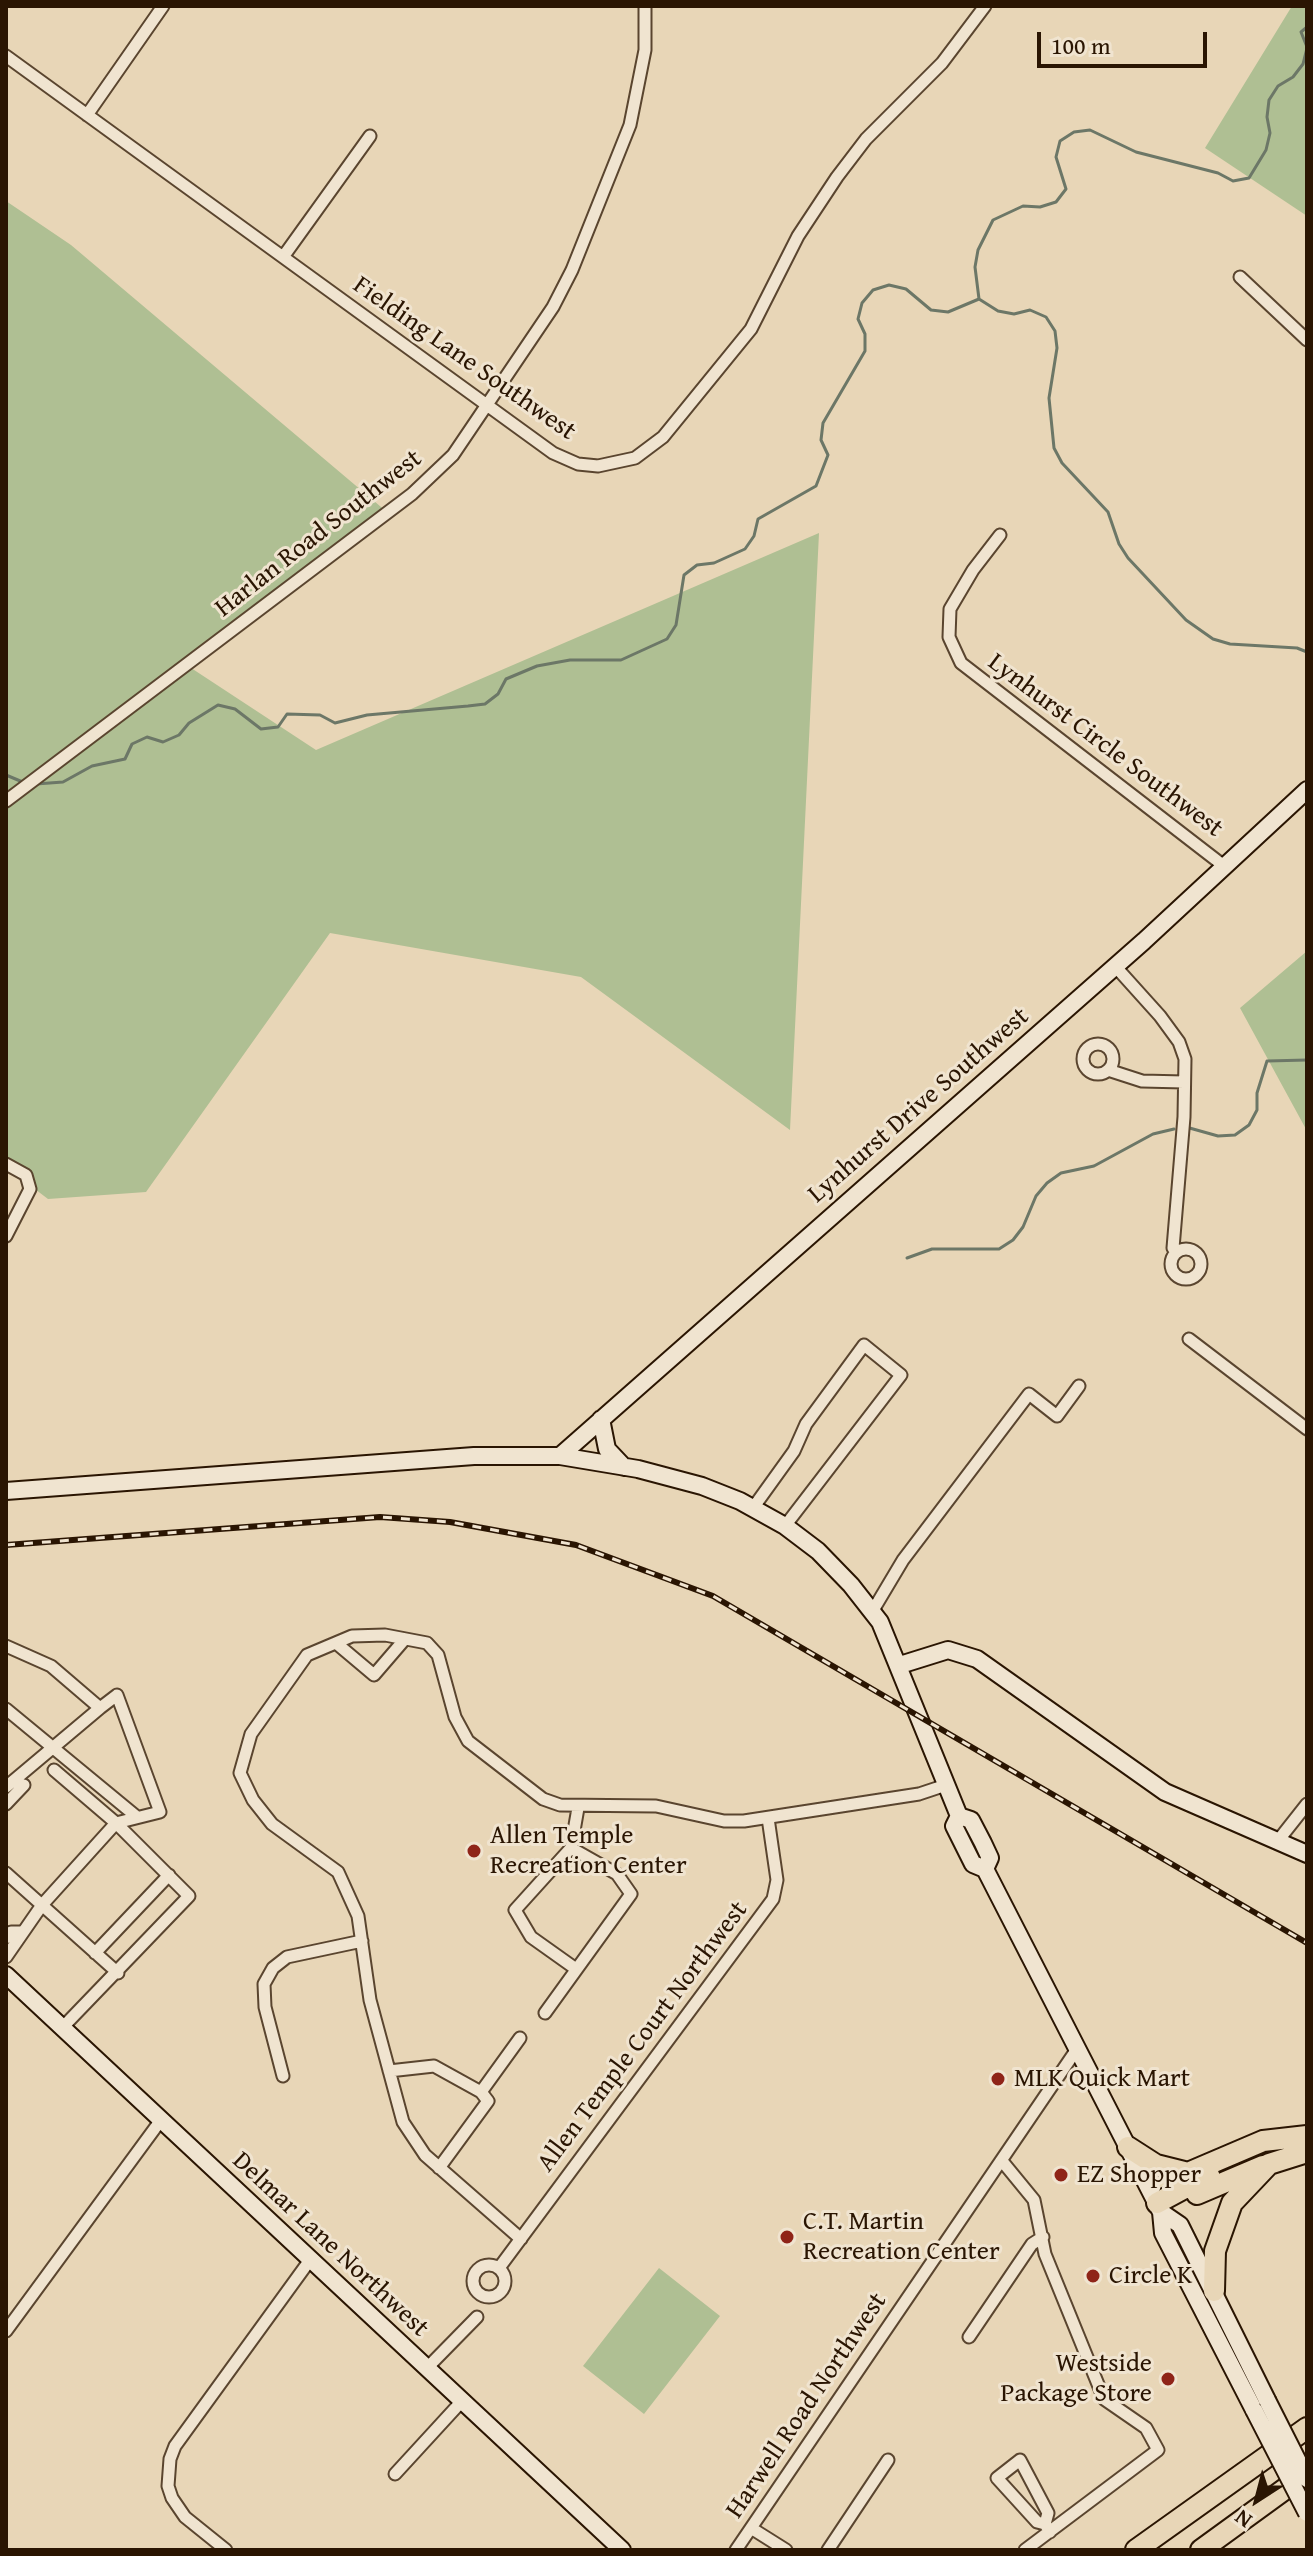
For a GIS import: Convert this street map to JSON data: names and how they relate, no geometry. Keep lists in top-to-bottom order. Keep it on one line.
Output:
{"streets":{"street":["Fielding Lane Southwest","Harlan Road Southwest","Lynhurst Circle Southwest","Lynhurst Drive Southwest","Allen Temple Court Northwest","Delmar Lane Northwest","Harwell Road Northwest"]},"crossings":[["Fielding Lane Southwest","Harlan Road Southwest"],["Lynhurst Circle Southwest","Lynhurst Drive Southwest"]],"places":["Allen Temple Recreation Center","MLK Quick Mart","EZ Shopper","C.T. Martin Recreation Center","Circle K","Westside Package Store"],"scale_bar":"100 m","north":"bottom left"}
